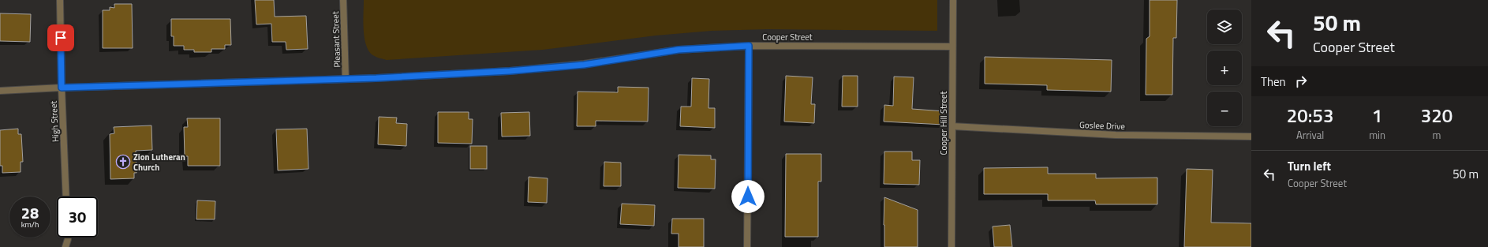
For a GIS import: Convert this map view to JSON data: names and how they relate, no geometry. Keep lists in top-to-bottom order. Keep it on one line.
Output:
{"streets":{"street":["Cooper Street","Pleasant Street","High Street","Cooper Hill Street","Goslee Drive"]},"crossings":[["Cooper Street","Pleasant Street"],["Cooper Street","High Street"],["Cooper Street","Cooper Hill Street"],["Cooper Hill Street","Goslee Drive"]],"places":{"church":["Zion Lutheran Church"]},"page":{"turn":["50 m","Cooper Street"],"map_buttons":["+","−"],"then":"Then","eta":["20:53","Arrival","1","min","320","m"],"list":[{"name":"Turn left","note":"Cooper Street","value":"50 m"}],"speed":"28 km/h","limit":"30"}}
